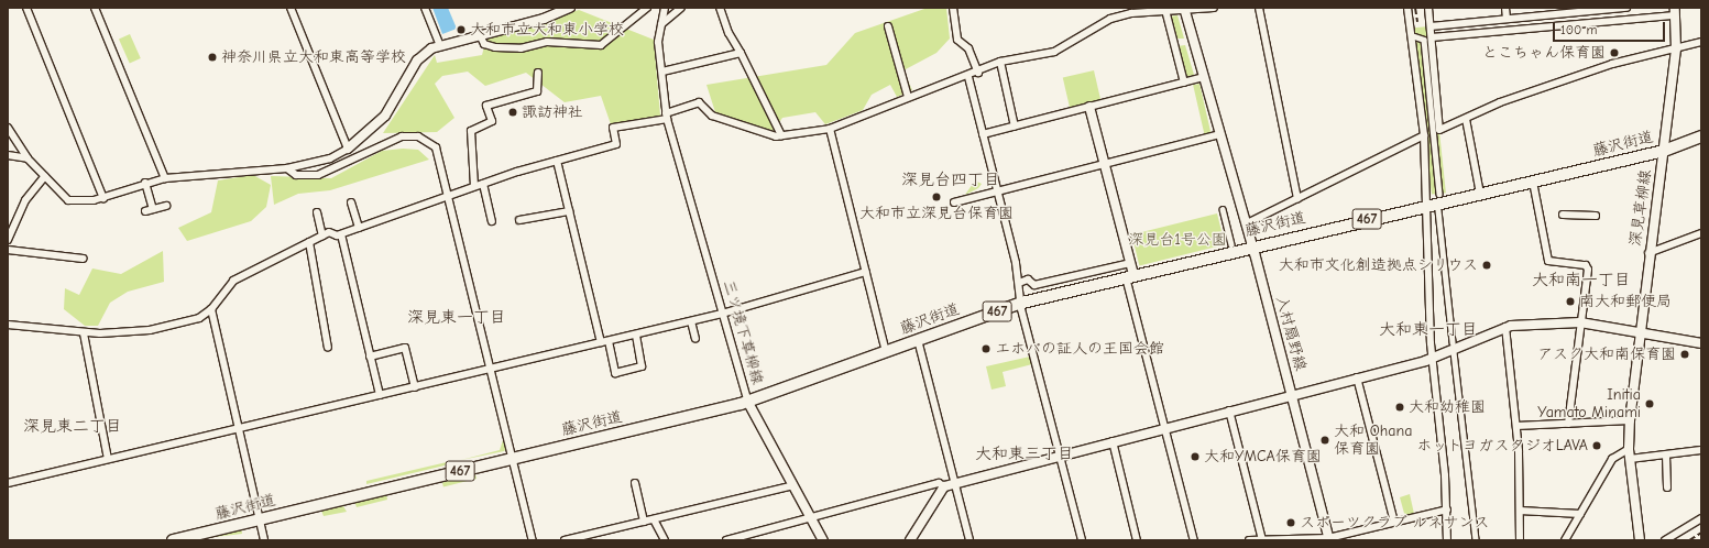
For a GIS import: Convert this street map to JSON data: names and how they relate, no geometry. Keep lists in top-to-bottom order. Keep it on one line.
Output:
{"streets":{"highway":["藤沢街道","467"],"street":["深見草柳線","三ツ境下草柳線","入村扇野線"]},"crossings":[["藤沢街道","深見草柳線"],["藤沢街道","三ツ境下草柳線"],["藤沢街道","入村扇野線"]],"districts":["深見台四丁目","大和南一丁目","深見東一丁目","大和東一丁目","深見東二丁目","大和東三丁目"],"parks":["深見台1号公園"],"places":["大和市立大和東小学校","とこちゃん保育園","神奈川県立大和東高等学校","諏訪神社","大和市立深見台保育園","大和市文化創造拠点シリウス","南大和郵便局","エホバの証人の王国会館","アスク大和南保育園","Initia Yamato Minami","大和幼稚園","大和 Ohana 保育園","ホットヨガスタジオLAVA","大和YMCA保育園","スポーツクラブ ルネサンス"],"scale_bar":"100 m"}
